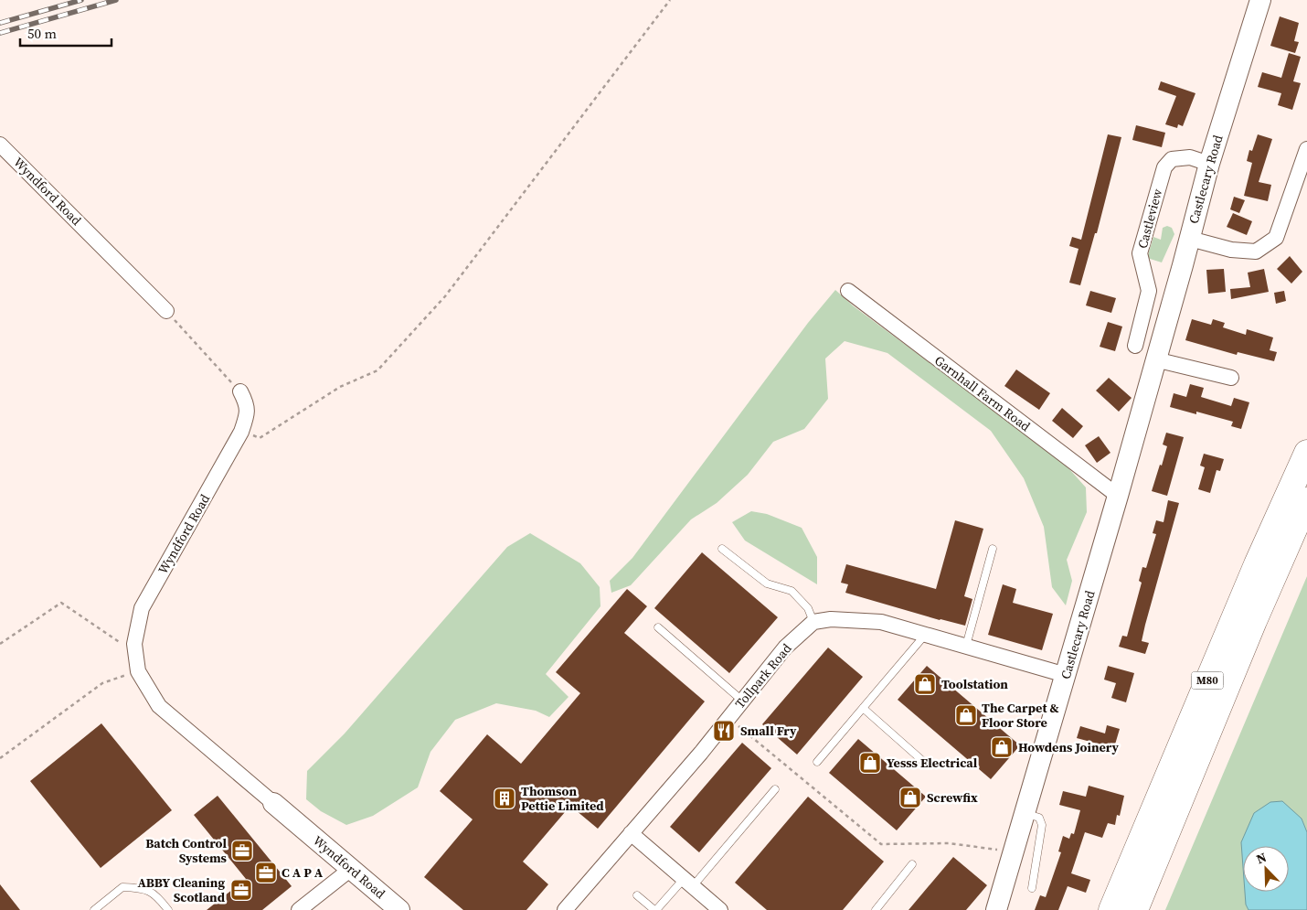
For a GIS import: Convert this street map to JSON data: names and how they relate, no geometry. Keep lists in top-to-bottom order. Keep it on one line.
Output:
{"streets":{"highway":["M80"],"main road":["Castlecary Road","Wyndford Road"],"street":["Castleview","Garnhall Farm Road","Tollpark Road"]},"crossings":[["Castlecary Road","Castleview"],["Castlecary Road","Garnhall Farm Road"]],"places":{"shop":["Toolstation","The Carpet & Floor Store","Howdens Joinery","Yesss Electrical","Screwfix"],"restaurant":["Small Fry"],"building":["Thomson Pettie Limited"],"office":["Batch Control Systems","C A P A","ABBY Cleaning Scotland"]},"scale_bar":"50 m","north":"top left"}
